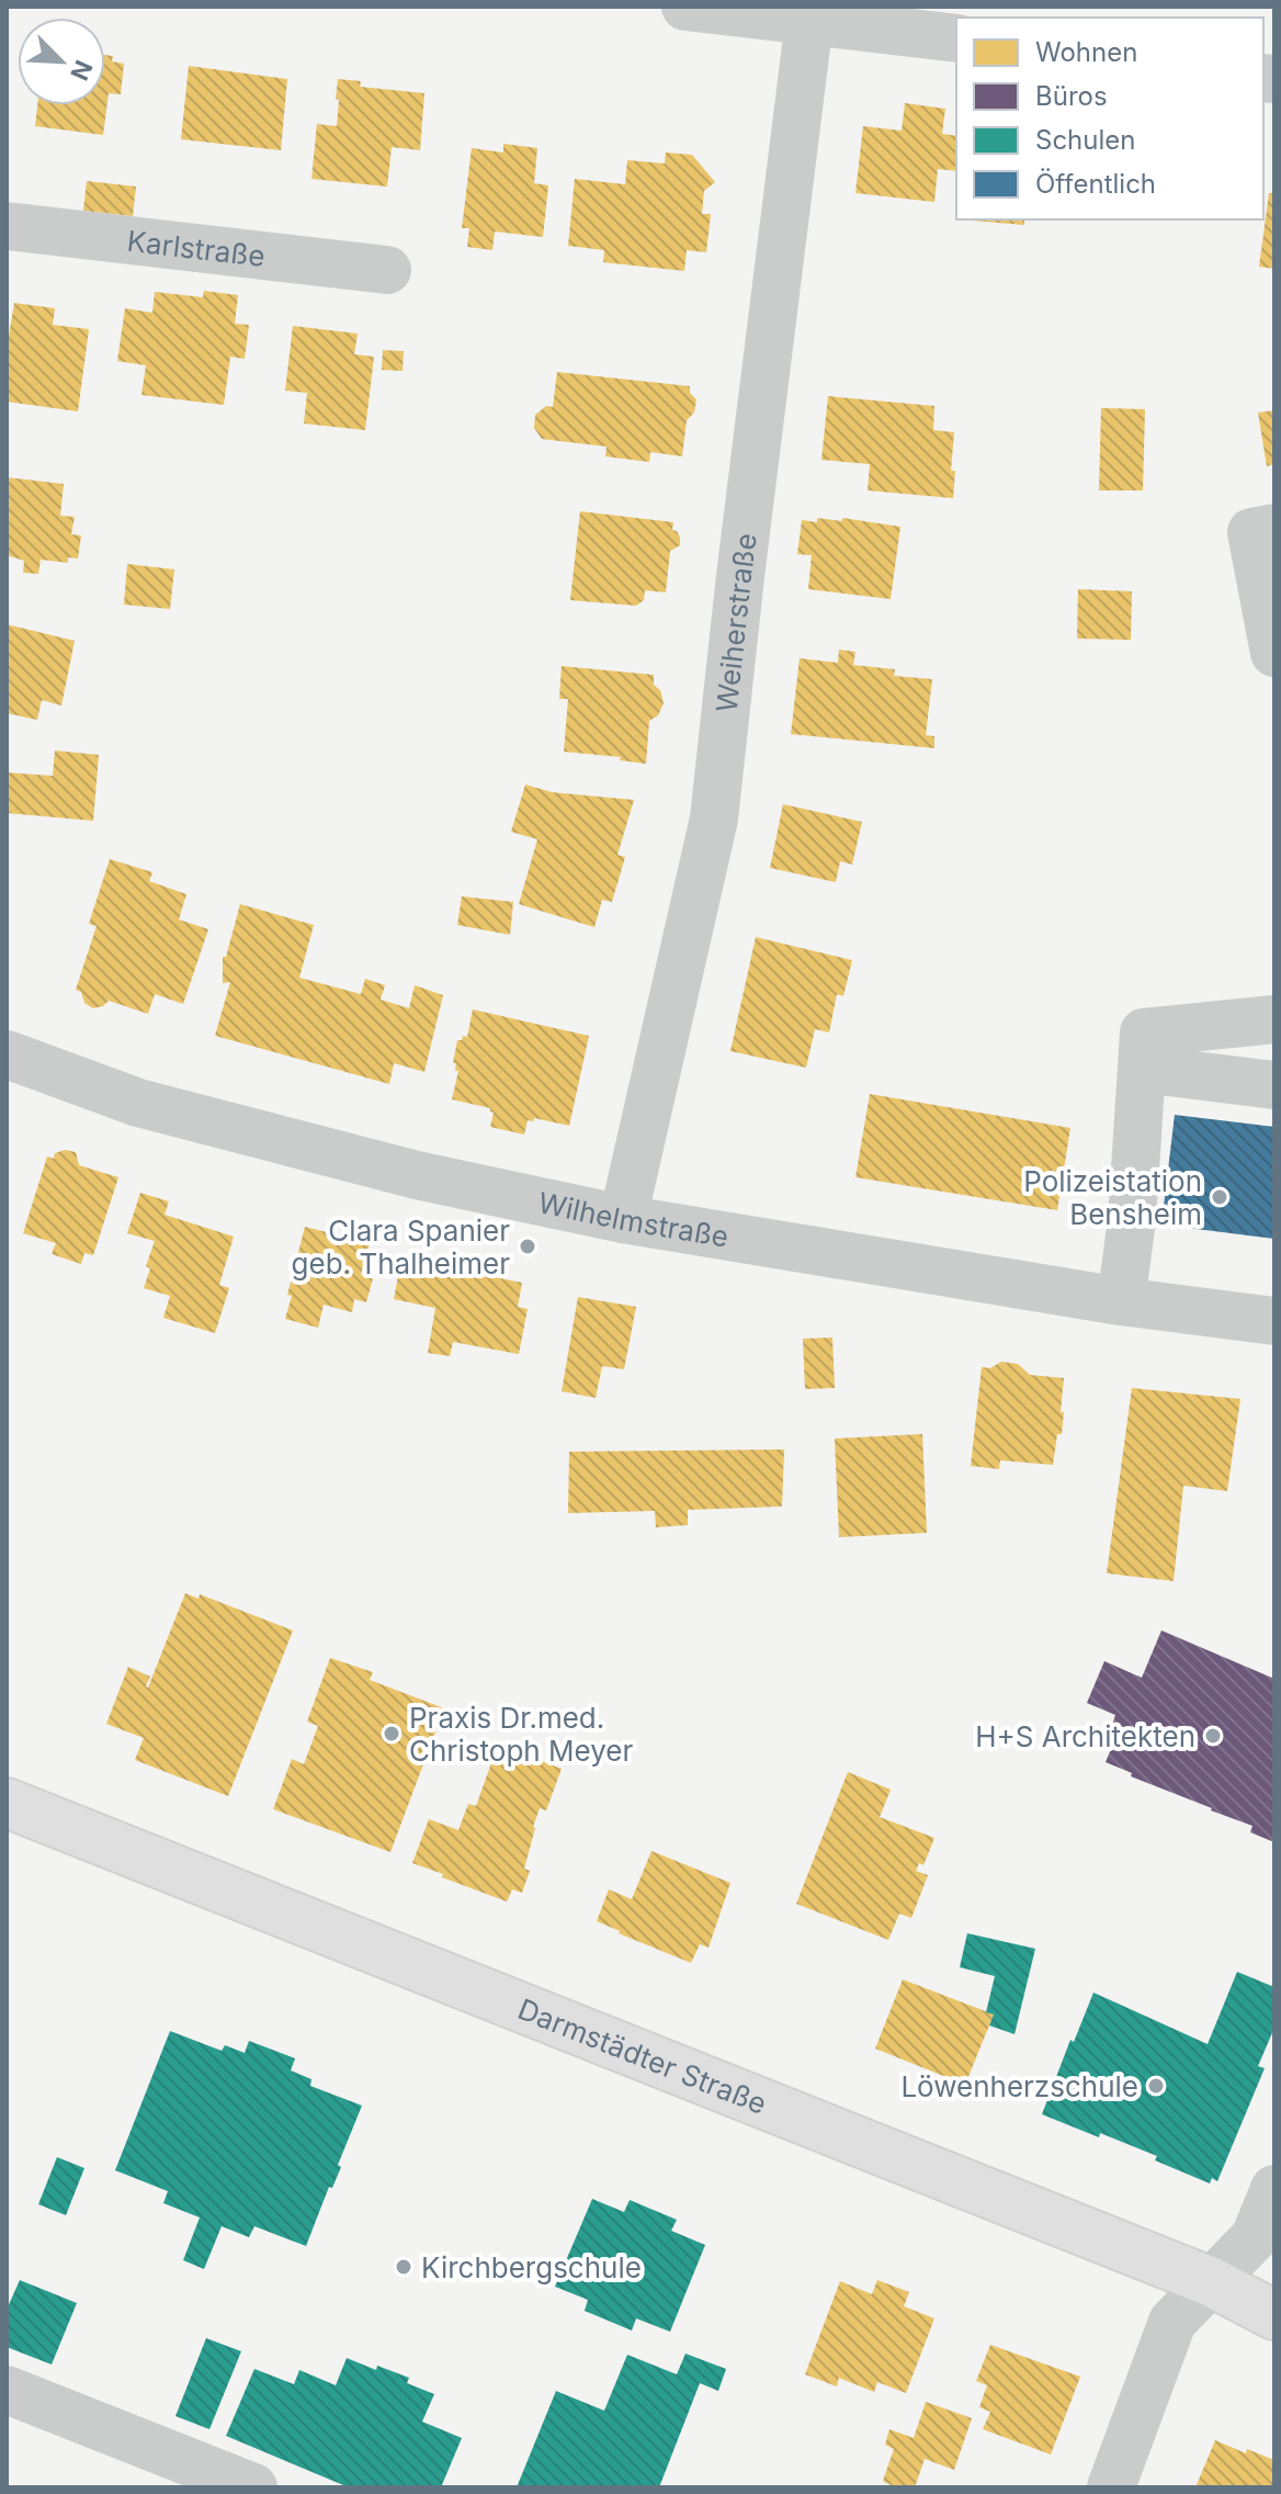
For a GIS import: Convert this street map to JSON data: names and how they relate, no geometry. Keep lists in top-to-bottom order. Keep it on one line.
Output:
{"streets":{"main road":["Darmstädter Straße"],"street":["Karlstraße","Weiherstraße","Wilhelmstraße"]},"crossings":[["Weiherstraße","Wilhelmstraße"]],"places":["Polizeistation Bensheim","Clara Spanier geb. Thalheimer","Praxis Dr.med. Christoph Meyer","H+S Architekten","Löwenherzschule","Kirchbergschule"],"legend":["Wohnen","Büros","Schulen","Öffentlich"],"north":"bottom right"}
